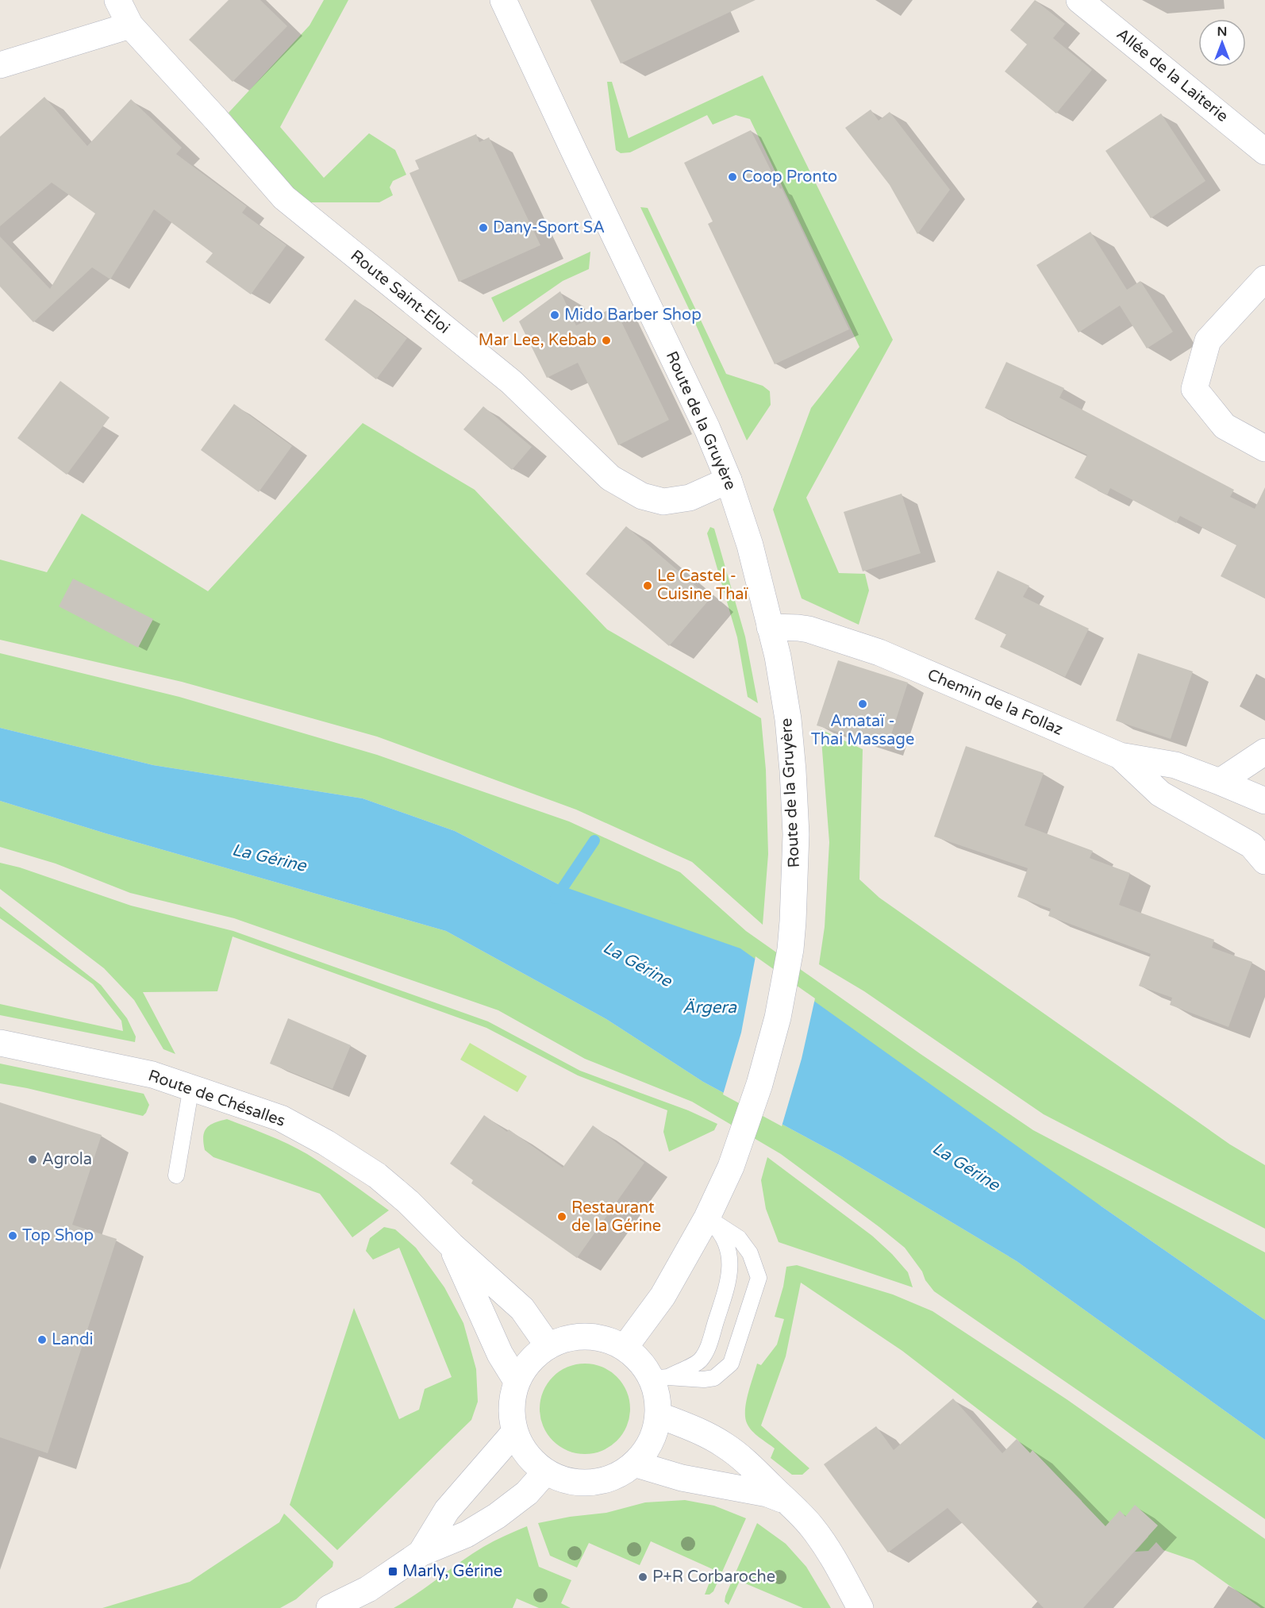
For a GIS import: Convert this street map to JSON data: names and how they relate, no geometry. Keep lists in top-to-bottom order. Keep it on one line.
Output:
{"streets":{"street":["Allée de la Laiterie","Route Saint-Eloi","Route de la Gruyère","Chemin de la Follaz","Route de Chésalles"]},"crossings":[["Route Saint-Eloi","Route de la Gruyère"],["Route de la Gruyère","Chemin de la Follaz"],["Route de la Gruyère","Route de Chésalles"]],"water":["La Gérine","Ärgera"],"places":{"other":["Coop Pronto","Dany-Sport SA","Mido Barber Shop","Mar Lee, Kebab","Le Castel - Cuisine Thaï","Amataï - Thai Massage","Agrola","Restaurant de la Gérine","Top Shop","Landi","P+R Corbaroche"],"transit":["Marly, Gérine"]},"north":"top"}
